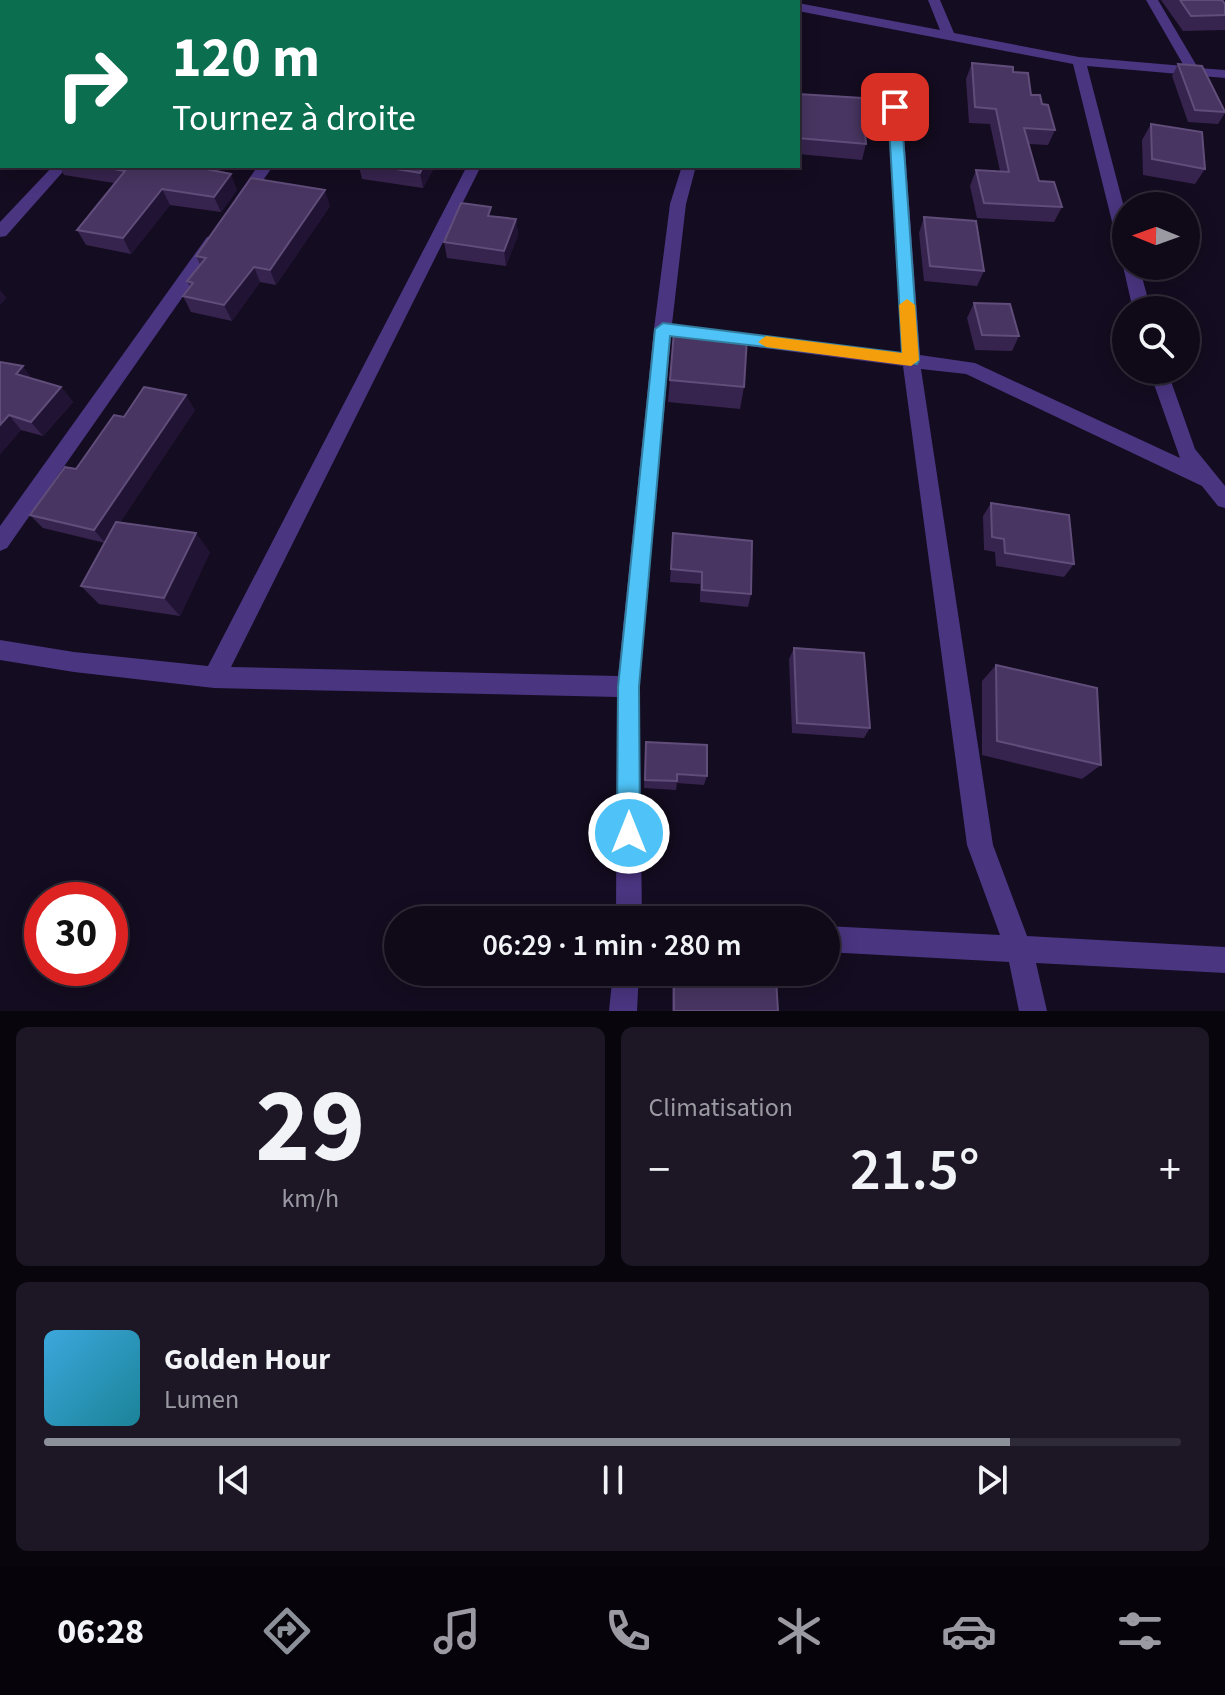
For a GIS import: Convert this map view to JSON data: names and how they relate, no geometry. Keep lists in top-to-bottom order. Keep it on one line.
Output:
{"north":"left","page":{"turn":["120 m","Tournez à droite"],"limit":"30","trip":"06:29 · 1 min · 280 m","tile":[["29","km/h"],"Climatisation"],"heat":["−","21.5°","+"],"song":["Golden Hour","Lumen"],"tabs":"06:28"}}
